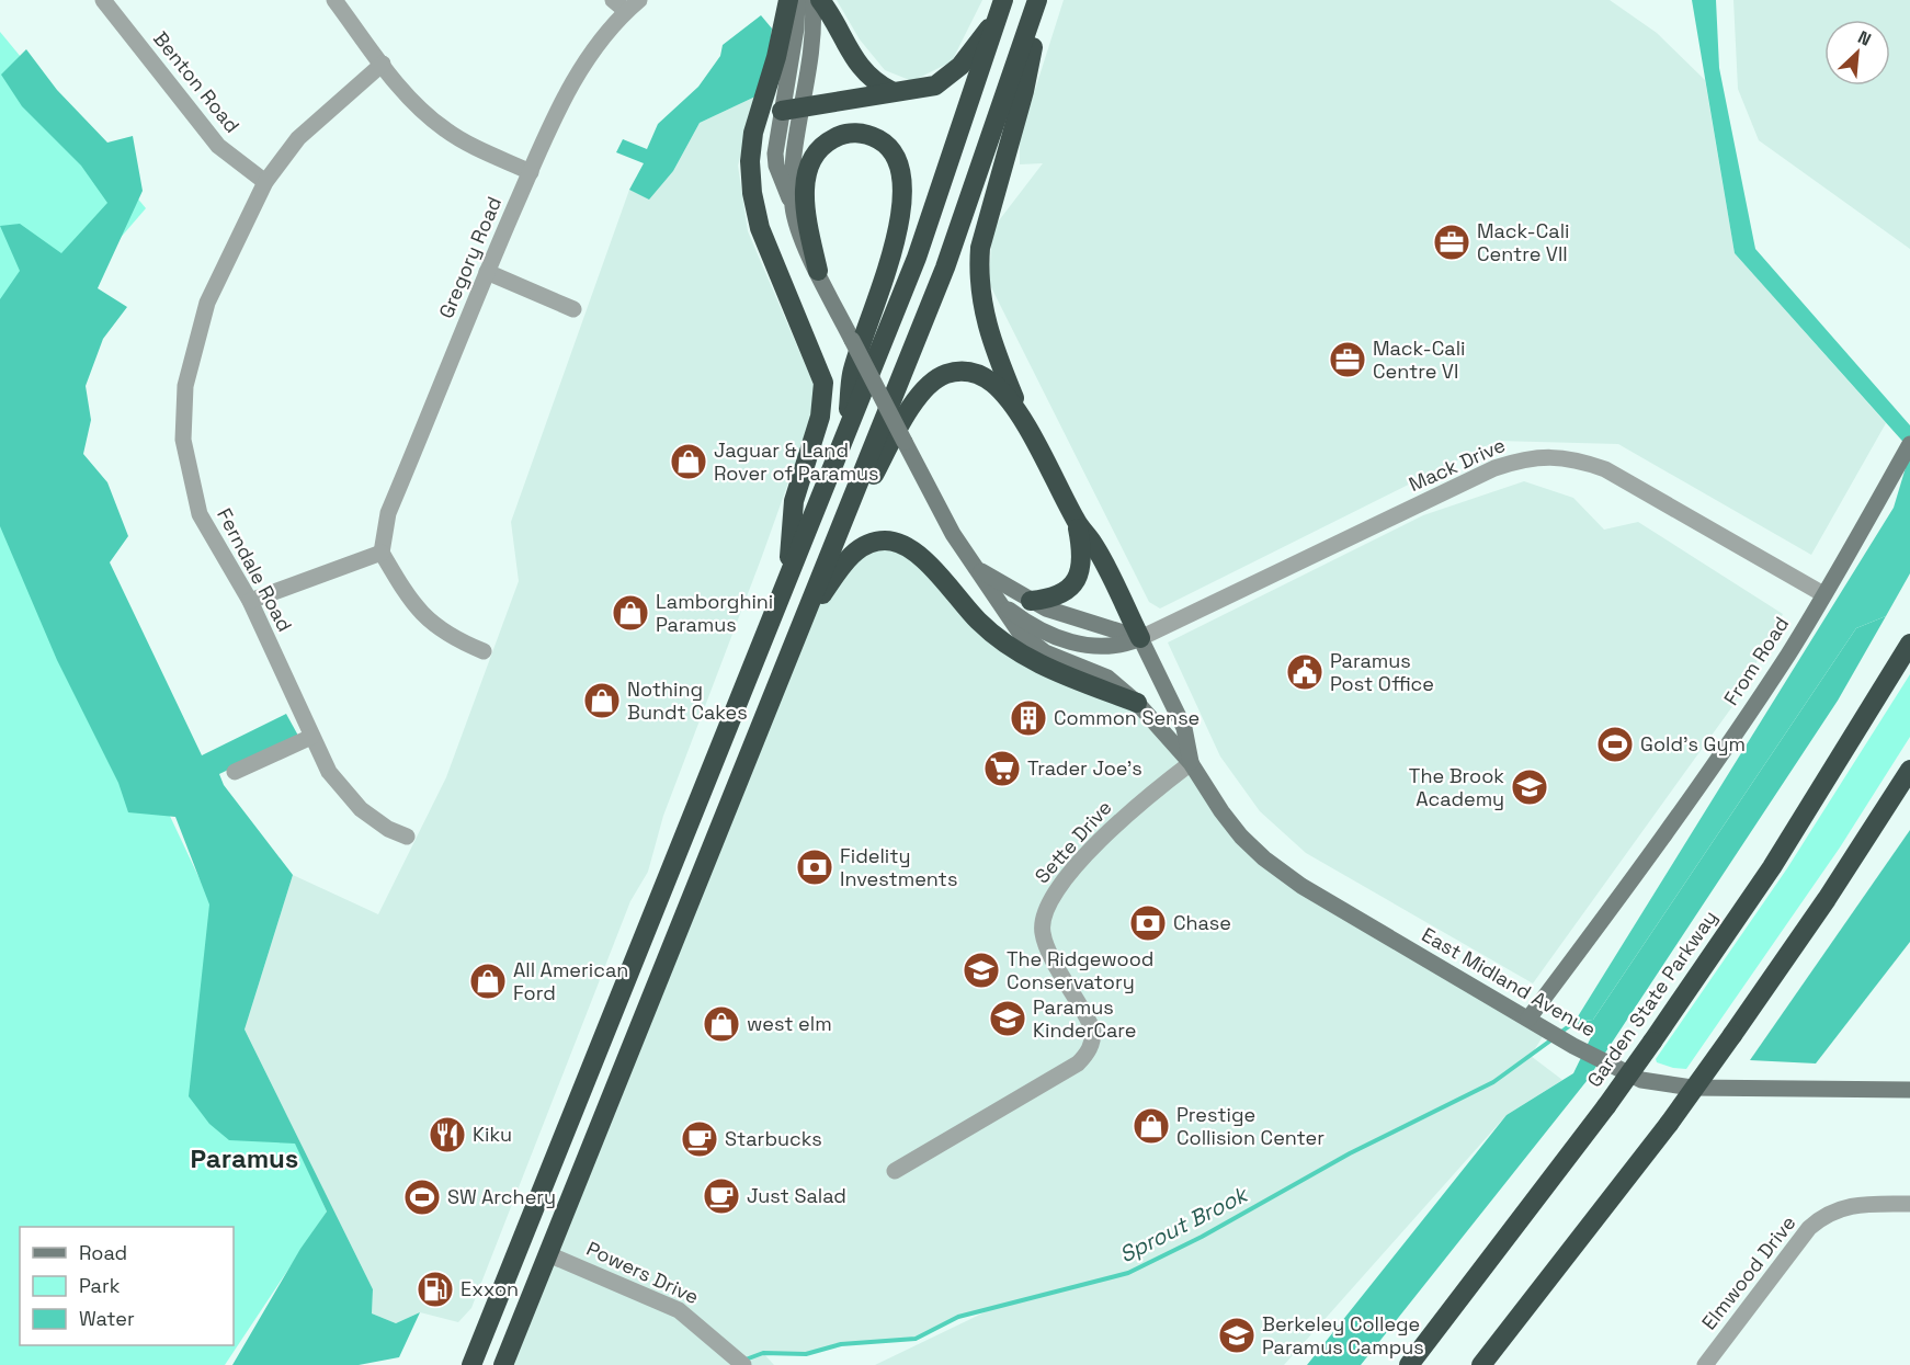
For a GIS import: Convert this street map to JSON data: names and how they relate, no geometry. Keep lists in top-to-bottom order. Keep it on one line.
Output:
{"streets":{"highway":["Garden State Parkway"],"street":["Benton Road","Gregory Road","Mack Drive","Ferndale Road","From Road","Sette Drive","East Midland Avenue","Powers Drive","Elmwood Drive"]},"crossings":[["Benton Road","Ferndale Road"],["Mack Drive","From Road"],["Mack Drive","East Midland Avenue"],["From Road","East Midland Avenue"],["Sette Drive","East Midland Avenue"]],"districts":["Paramus"],"water":["Sprout Brook"],"places":{"office":["Mack-Cali Centre VII","Mack-Cali Centre VI"],"shop":["Jaguar & Land Rover of Paramus","Lamborghini Paramus","Nothing Bundt Cakes","All American Ford","west elm","Prestige Collision Center"],"public building":["Paramus Post Office"],"building":["Common Sense"],"sports":["Gold's Gym","SW Archery"],"supermarket":["Trader Joe's"],"school or university":["The Brook Academy","The Ridgewood Conservatory","Paramus KinderCare","Berkeley College Paramus Campus"],"bank":["Fidelity Investments","Chase"],"restaurant":["Kiku"],"cafe":["Starbucks","Just Salad"],"fuel station":["Exxon"]},"legend":["Road","Park","Water"],"north":"top right"}
